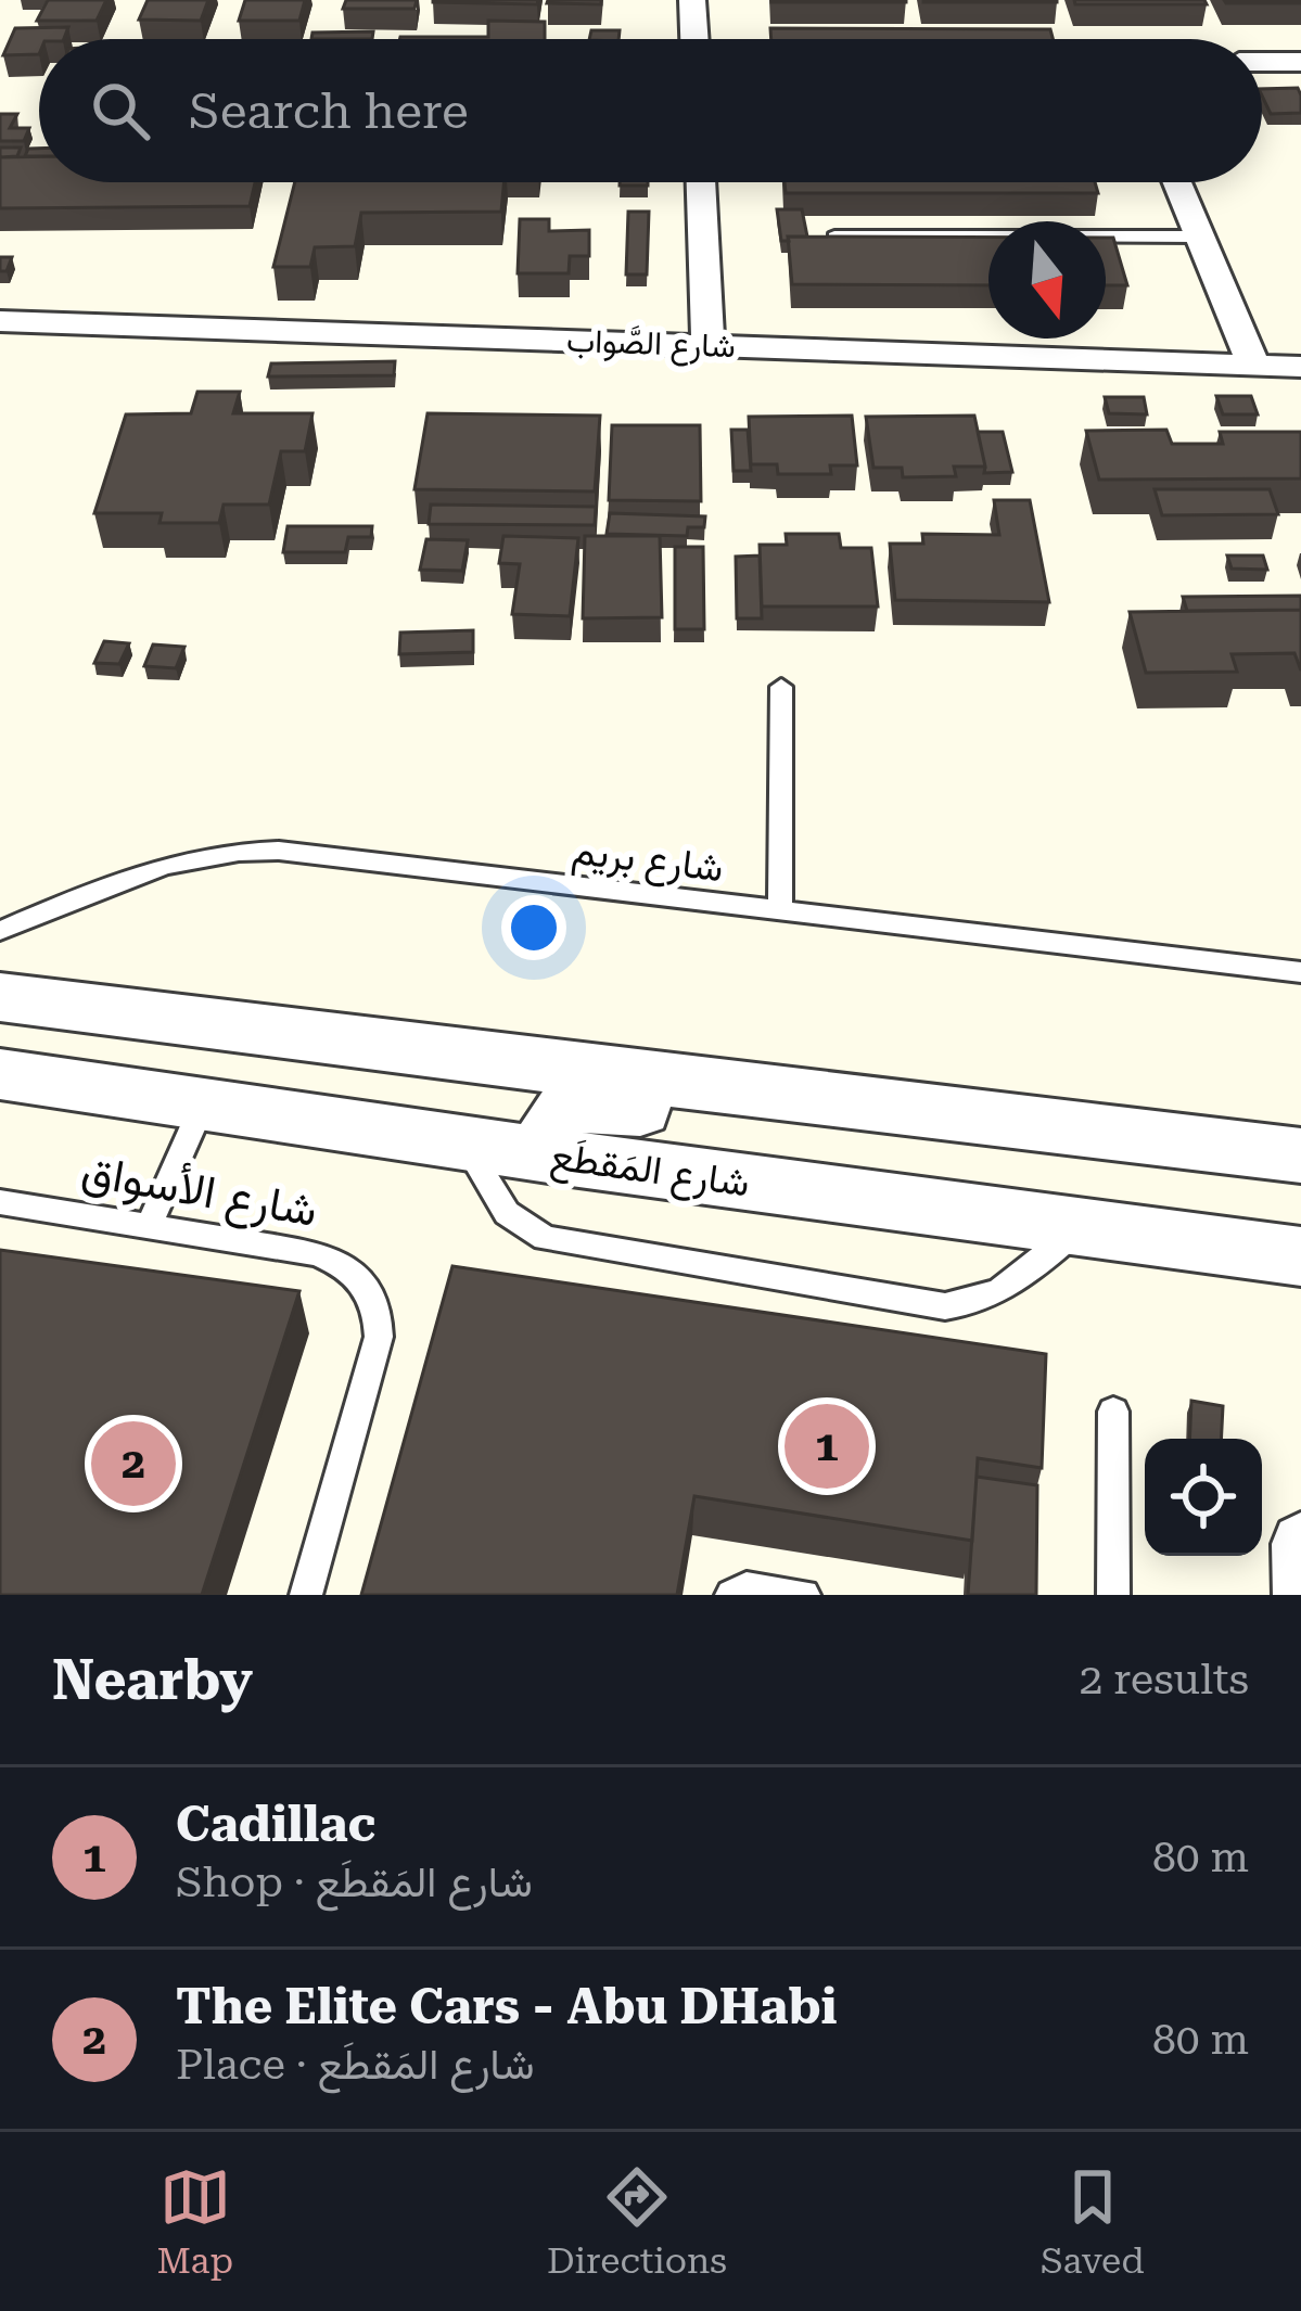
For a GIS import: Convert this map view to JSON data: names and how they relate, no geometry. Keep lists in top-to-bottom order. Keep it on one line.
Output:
{"streets":{"street":["شارع الصَّواب","شارع المَقطَع"],"lane":["شارع بريم","شارع الأسواق"]},"north":"bottom","page":{"search":"Search here","pins":["1","2"],"heading":["Nearby","2 results"],"list":[{"mark":"1","name":"Cadillac","note":"Shop · شارع المَقطَع","value":"80 m"},{"mark":"2","name":"The Elite Cars - Abu DHabi","note":"Place · شارع المَقطَع","value":"80 m"}],"nav":["Map","Directions","Saved"]}}
